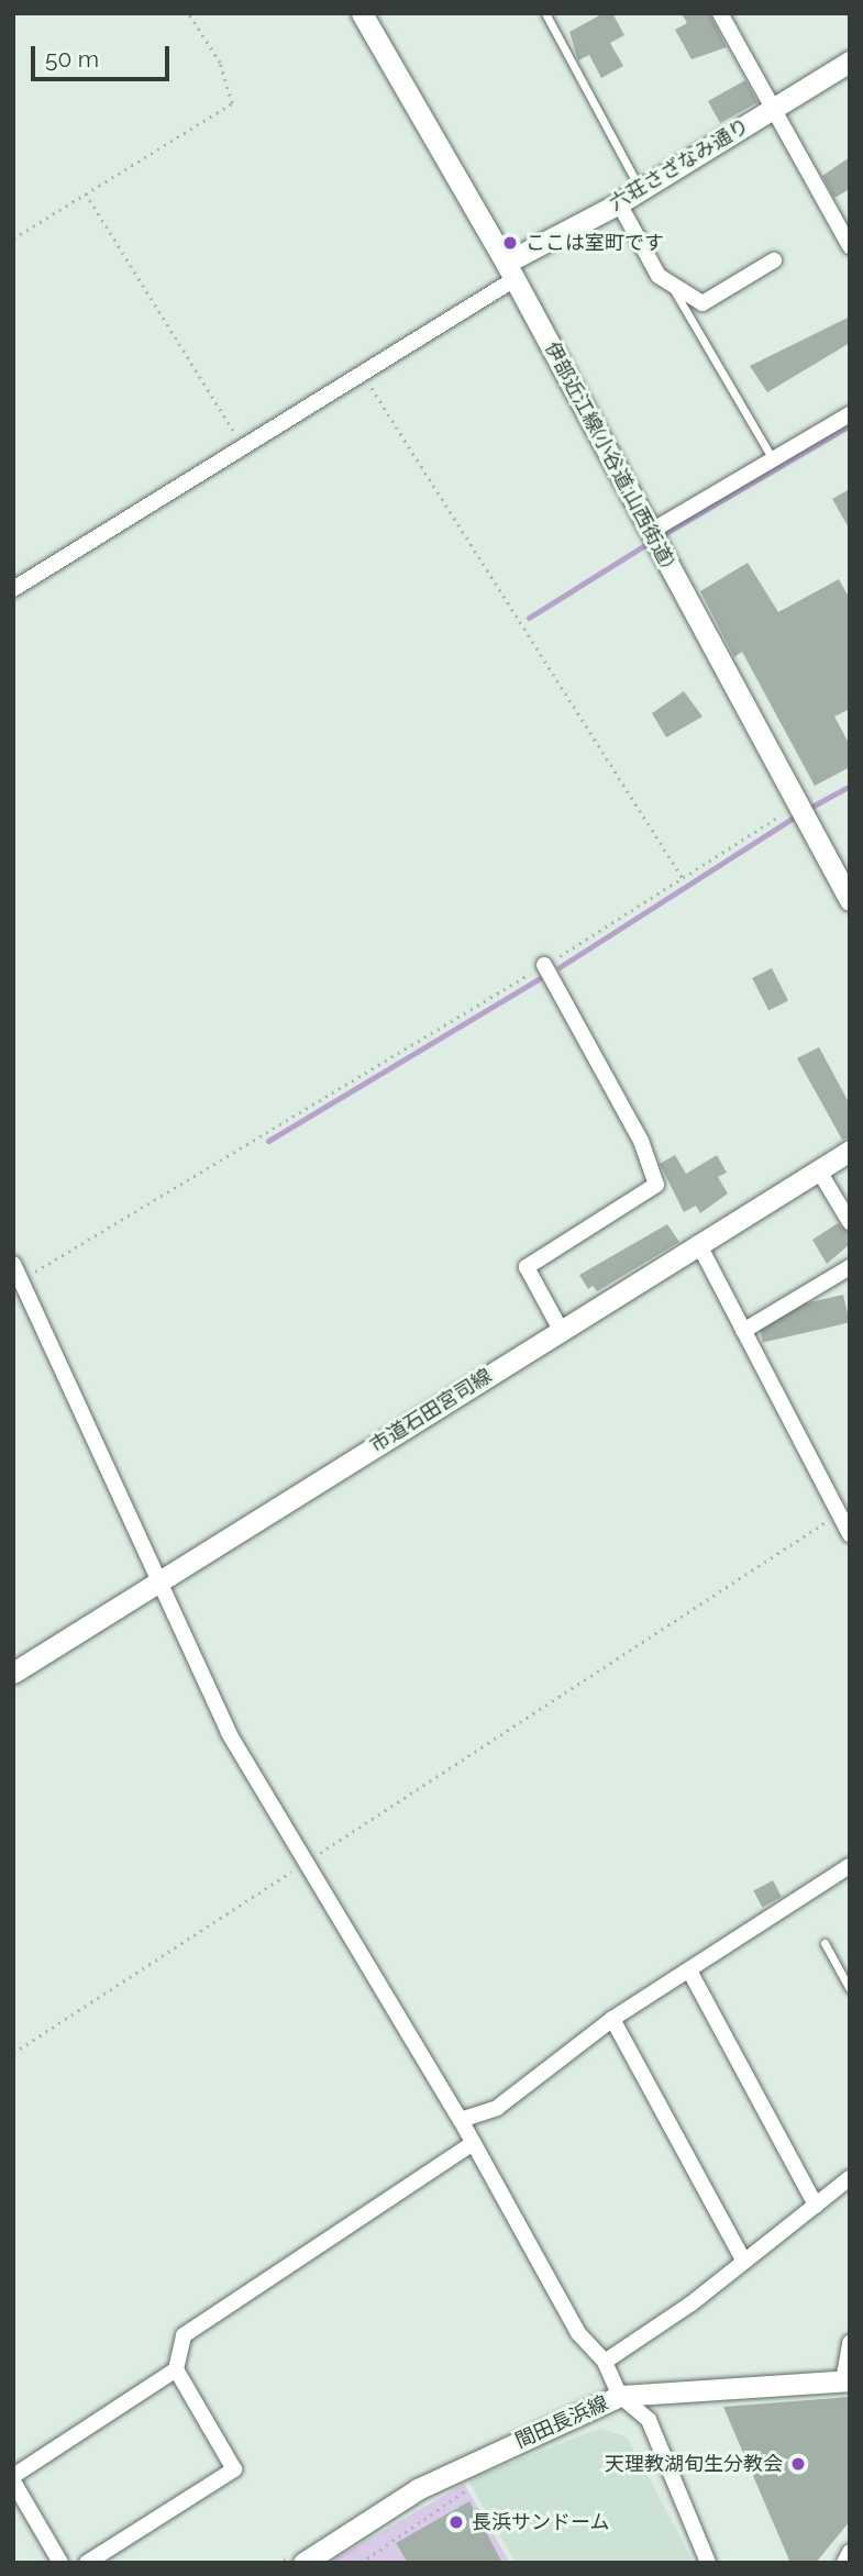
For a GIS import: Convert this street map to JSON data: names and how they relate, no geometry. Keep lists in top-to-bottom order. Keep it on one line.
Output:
{"streets":{"main road":["六荘さざなみ通り","伊部近江線(小谷道;山西街道)","市道石田宮司線","間田長浜線"]},"crossings":[["六荘さざなみ通り","伊部近江線(小谷道;山西街道)"]],"places":["ここは室町です","天理教湖旬生分教会","長浜サンドーム"],"scale_bar":"50 m"}
